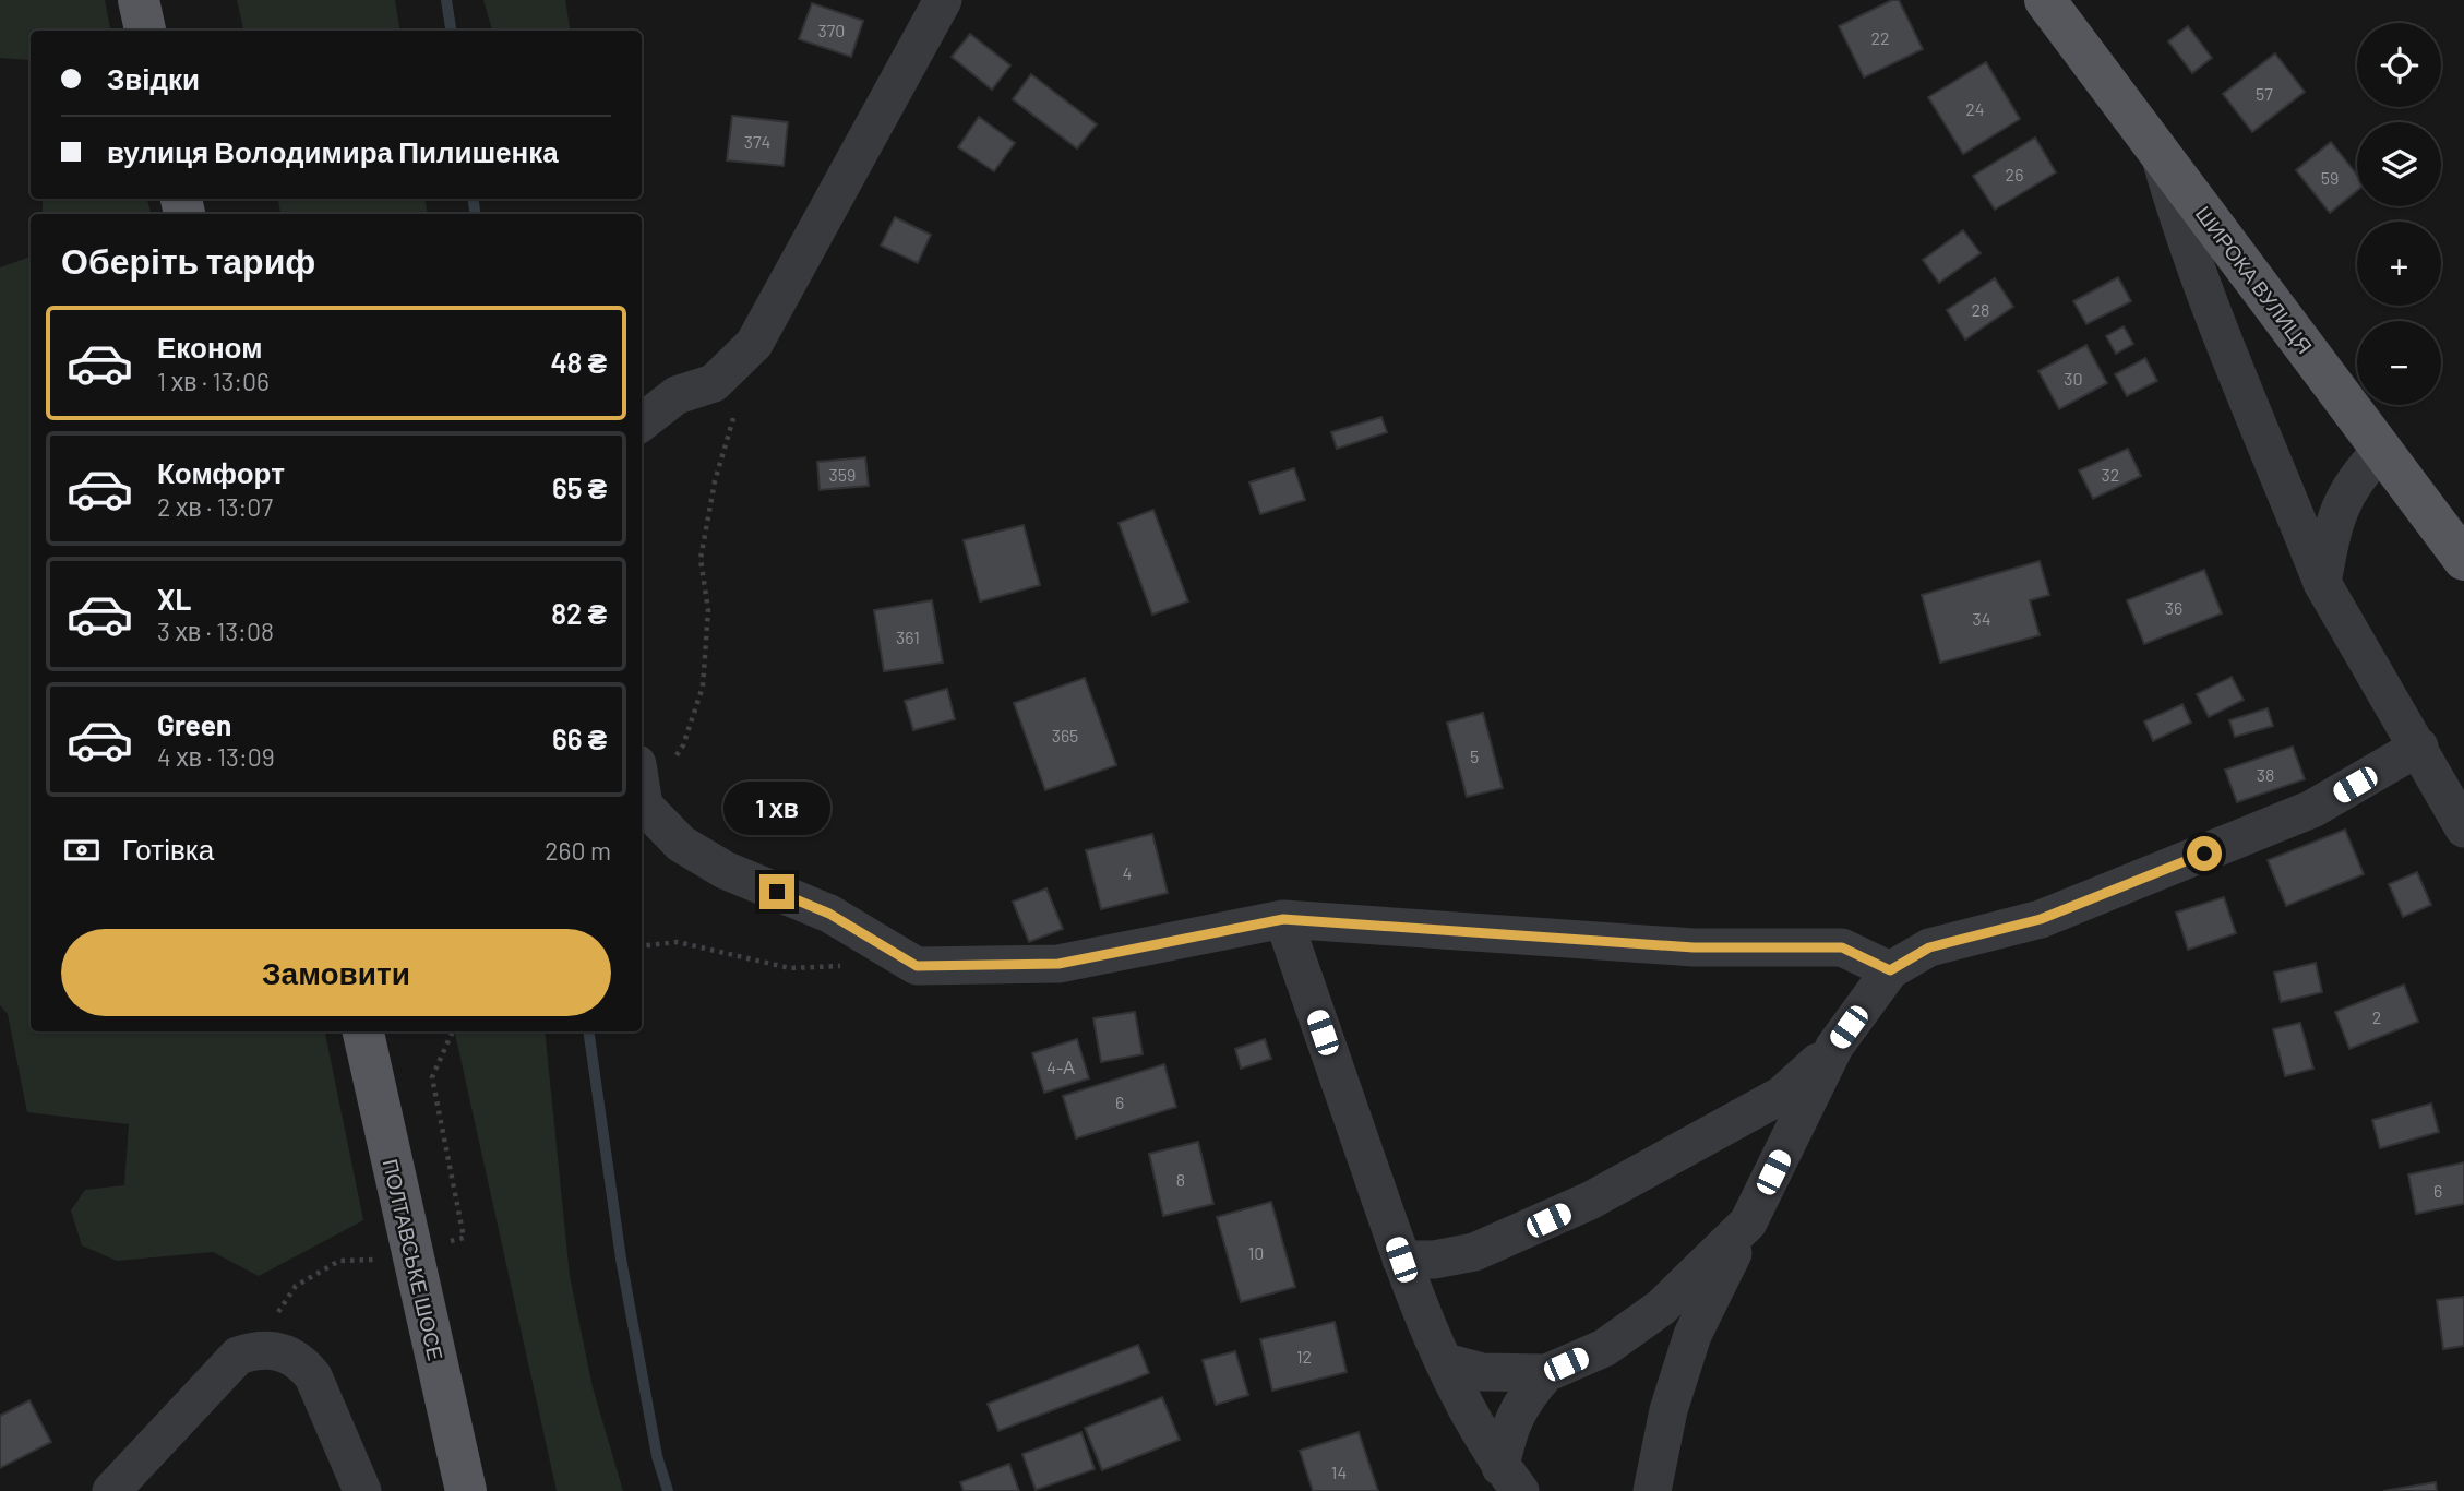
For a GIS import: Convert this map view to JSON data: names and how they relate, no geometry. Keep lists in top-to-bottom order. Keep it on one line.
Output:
{"streets":{"main road":["ШИРОКА ВУЛИЦЯ","ПОЛТАВСЬКЕ ШОСЕ"]},"house_numbers":["370","22","57","24","374","26","59","28","30","359","32","36","34","361","365","5","38","4","2","4-А","6","8","6","10","12","14"],"page":{"map_buttons":["+","−"],"banner":["Звідки","вулиця Володимира Пилишенка"],"heading":"Оберіть тариф","list":[{"name":"Економ","note":"1 хв · 13:06","value":"48 ₴"},{"name":"Комфорт","note":"2 хв · 13:07","value":"65 ₴"},{"name":"XL","note":"3 хв · 13:08","value":"82 ₴"},{"name":"Green","note":"4 хв · 13:09","value":"66 ₴"}],"bubble":"1 хв","pay":["Готівка","260 m"],"buttons":"Замовити"}}
